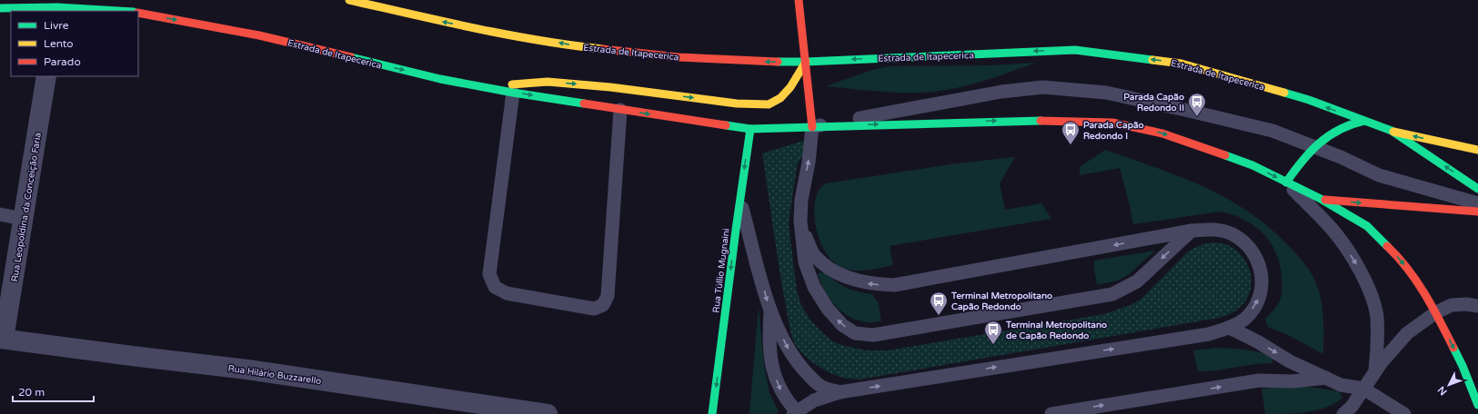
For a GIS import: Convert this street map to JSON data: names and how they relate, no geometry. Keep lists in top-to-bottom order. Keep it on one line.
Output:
{"streets":{"main road":["Estrada de Itapecerica","Rua Túllio Mugnaini"],"street":["Rua Leopoldina da Conceição Faria","Rua Hilário Buzzarello"]},"crossings":[["Estrada de Itapecerica","Rua Túllio Mugnaini"],["Rua Leopoldina da Conceição Faria","Rua Hilário Buzzarello"]],"one_way":["Rua Túllio Mugnaini"],"places":{"bus stop":["Parada Capão Redondo II","Parada Capão Redondo I","Terminal Metropolitano Capão Redondo","Terminal Metropolitano de Capão Redondo"]},"legend":["Livre","Lento","Parado"],"scale_bar":"20 m","north":"bottom left"}
